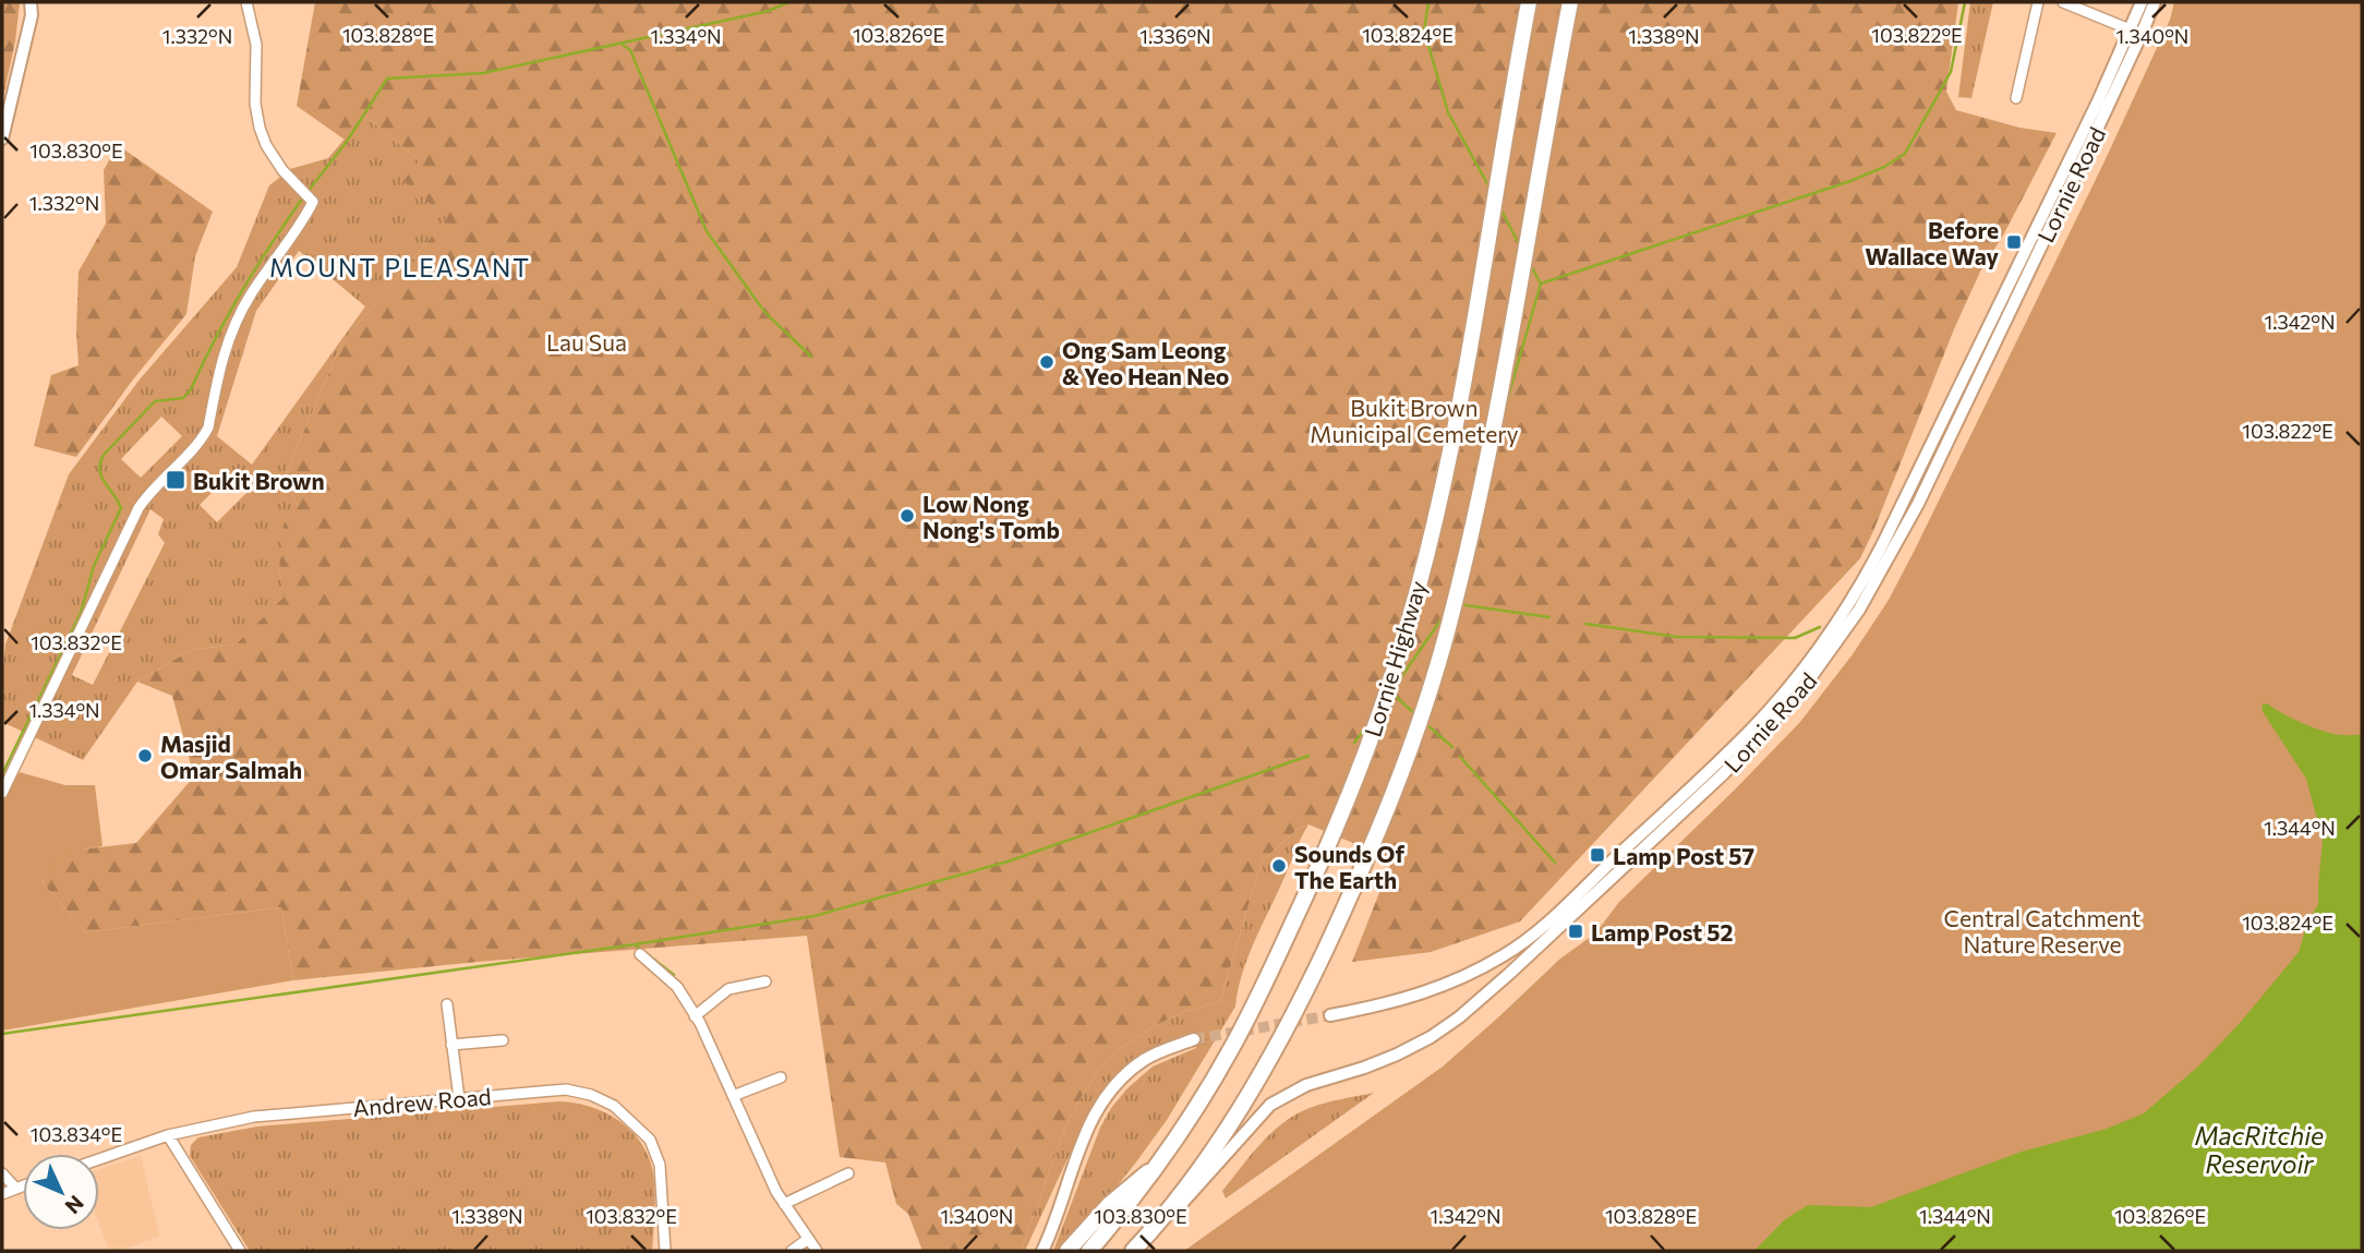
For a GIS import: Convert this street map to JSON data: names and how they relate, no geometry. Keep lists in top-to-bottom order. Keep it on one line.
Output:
{"streets":{"main road":["Lornie Highway"],"street":["Lornie Road","Andrew Road"]},"crossings":[["Lornie Road","Lornie Highway"]],"districts":["MOUNT PLEASANT"],"water":["MacRitchie Reservoir"],"parks":["Lau Sua","Bukit Brown Municipal Cemetery","Central Catchment Nature Reserve"],"places":{"transit":["Before Wallace Way","Bukit Brown","Lamp Post 57","Lamp Post 52"],"other":["Ong Sam Leong & Yeo Hean Neo","Low Nong Nong's Tomb","Masjid Omar Salmah","Sounds Of The Earth"]},"north":"bottom right","coordinates":["103.828°E","103.826°E","103.824°E","103.822°E","1.332°N","1.334°N","1.336°N","1.338°N","1.340°N","103.830°E","1.342°N","103.832°E","1.344°N","103.834°E"]}
